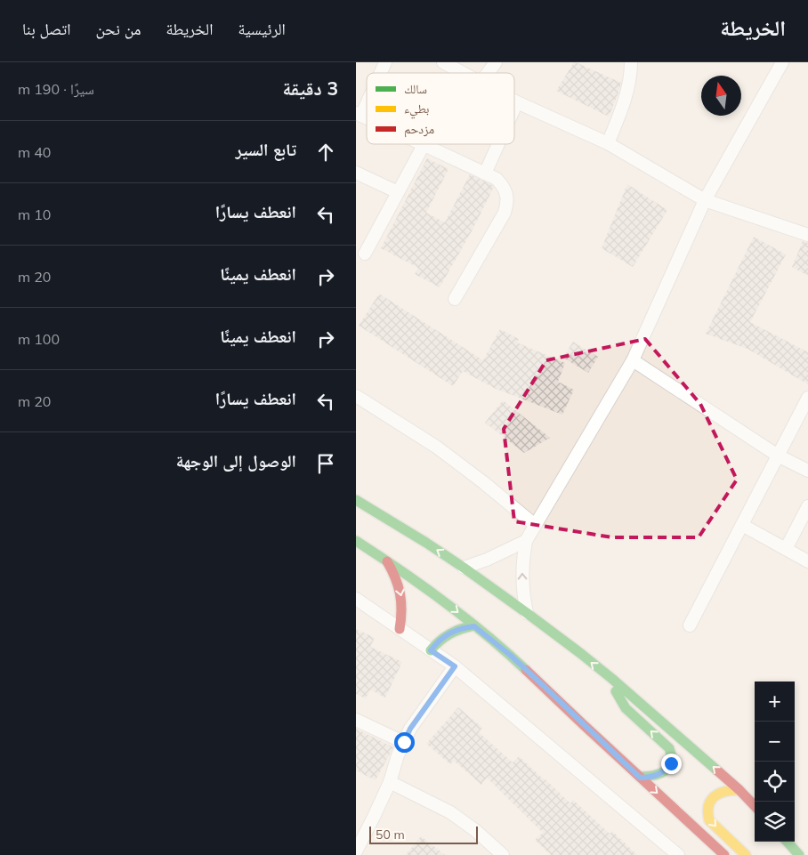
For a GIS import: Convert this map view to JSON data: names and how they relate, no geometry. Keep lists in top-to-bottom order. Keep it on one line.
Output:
{"legend":["سالك","بطيء","مزدحم"],"scale_bar":"50 m","north":"top","page":{"header":"الخريطة","nav":["الرئيسية","الخريطة","من نحن","اتصل بنا"],"heading":["3 دقيقة","سيرًا · 190 m"],"list":[["تابع السير","40 m"],["انعطف يسارًا","10 m"],["انعطف يمينًا","20 m"],["انعطف يمينًا","100 m"],["انعطف يسارًا","20 m"],"الوصول إلى الوجهة"],"map_buttons":["+","−"],"scale":"50 m"}}
